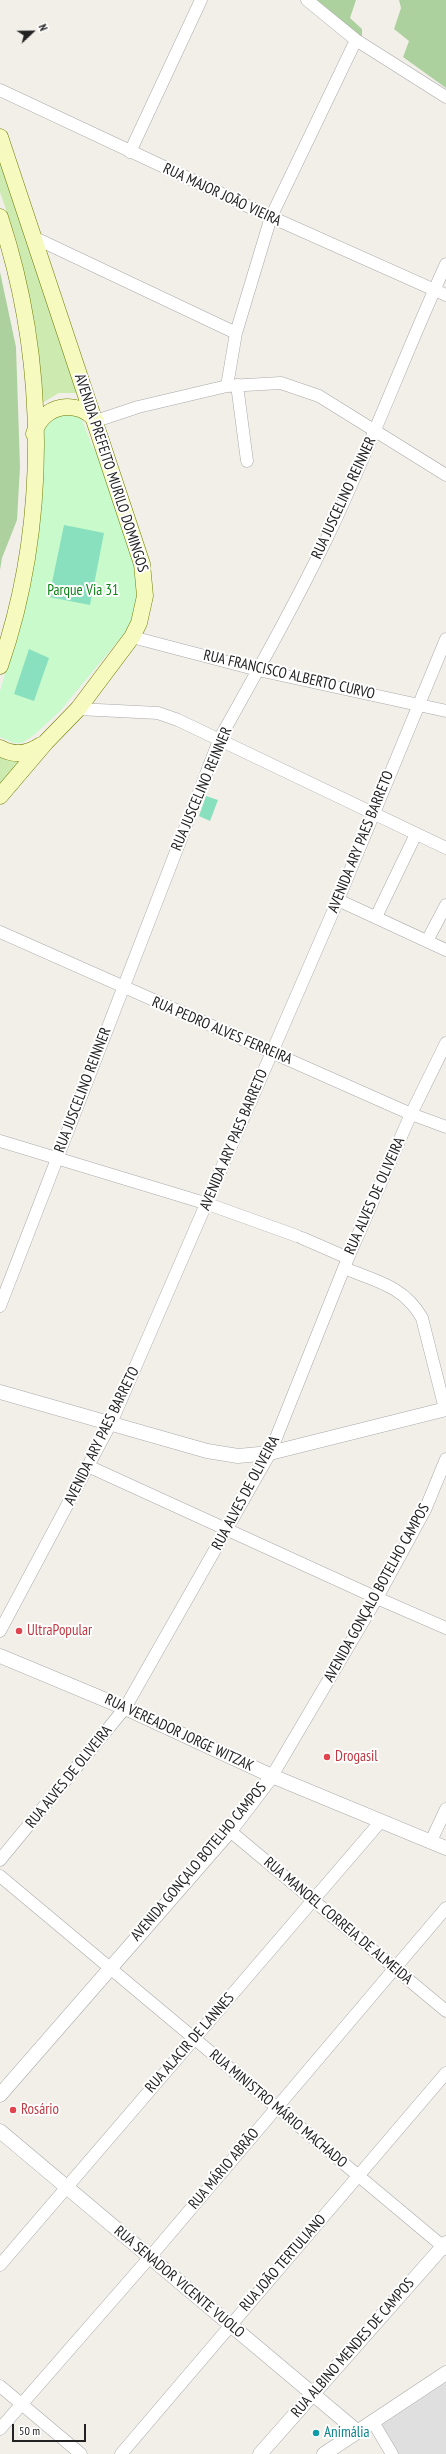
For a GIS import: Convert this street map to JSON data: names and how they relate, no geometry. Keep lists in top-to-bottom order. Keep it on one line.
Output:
{"streets":{"main road":["AVENIDA PREFEITO MURILO DOMINGOS"],"street":["RUA MAJOR JOÃO VIEIRA","RUA JUSCELINO REINNER","RUA FRANCISCO ALBERTO CURVO","AVENIDA ARY PAES BARRETO","RUA PEDRO ALVES FERREIRA","RUA ALVES DE OLIVEIRA","AVENIDA GONÇALO BOTELHO CAMPOS","RUA VEREADOR JORGE WITZAK","RUA MANOEL CORREIA DE ALMEIDA","RUA ALACIR DE LANNES","RUA MINISTRO MÁRIO MACHADO","RUA MÁRIO ABRÃO","RUA JOÃO TERTULIANO","RUA SENADOR VICENTE VUOLO","RUA ALBINO MENDES DE CAMPOS"]},"crossings":[["RUA MAJOR JOÃO VIEIRA","RUA JUSCELINO REINNER"],["AVENIDA PREFEITO MURILO DOMINGOS","RUA FRANCISCO ALBERTO CURVO"],["RUA JUSCELINO REINNER","RUA FRANCISCO ALBERTO CURVO"],["RUA JUSCELINO REINNER","RUA PEDRO ALVES FERREIRA"],["RUA FRANCISCO ALBERTO CURVO","AVENIDA ARY PAES BARRETO"],["AVENIDA ARY PAES BARRETO","RUA PEDRO ALVES FERREIRA"],["RUA PEDRO ALVES FERREIRA","RUA ALVES DE OLIVEIRA"],["RUA ALVES DE OLIVEIRA","RUA VEREADOR JORGE WITZAK"],["AVENIDA GONÇALO BOTELHO CAMPOS","RUA VEREADOR JORGE WITZAK"],["AVENIDA GONÇALO BOTELHO CAMPOS","RUA MANOEL CORREIA DE ALMEIDA"],["AVENIDA GONÇALO BOTELHO CAMPOS","RUA MINISTRO MÁRIO MACHADO"],["RUA VEREADOR JORGE WITZAK","RUA ALACIR DE LANNES"],["RUA MANOEL CORREIA DE ALMEIDA","RUA ALACIR DE LANNES"],["RUA MANOEL CORREIA DE ALMEIDA","RUA MÁRIO ABRÃO"],["RUA ALACIR DE LANNES","RUA MINISTRO MÁRIO MACHADO"],["RUA ALACIR DE LANNES","RUA SENADOR VICENTE VUOLO"],["RUA MINISTRO MÁRIO MACHADO","RUA MÁRIO ABRÃO"],["RUA MINISTRO MÁRIO MACHADO","RUA JOÃO TERTULIANO"],["RUA MINISTRO MÁRIO MACHADO","RUA ALBINO MENDES DE CAMPOS"],["RUA MÁRIO ABRÃO","RUA SENADOR VICENTE VUOLO"],["RUA JOÃO TERTULIANO","RUA SENADOR VICENTE VUOLO"],["RUA SENADOR VICENTE VUOLO","RUA ALBINO MENDES DE CAMPOS"]],"parks":["Parque Via 31"],"places":["UltraPopular","Drogasil","Rosário","Animália"],"scale_bar":"50 m","north":"right"}
